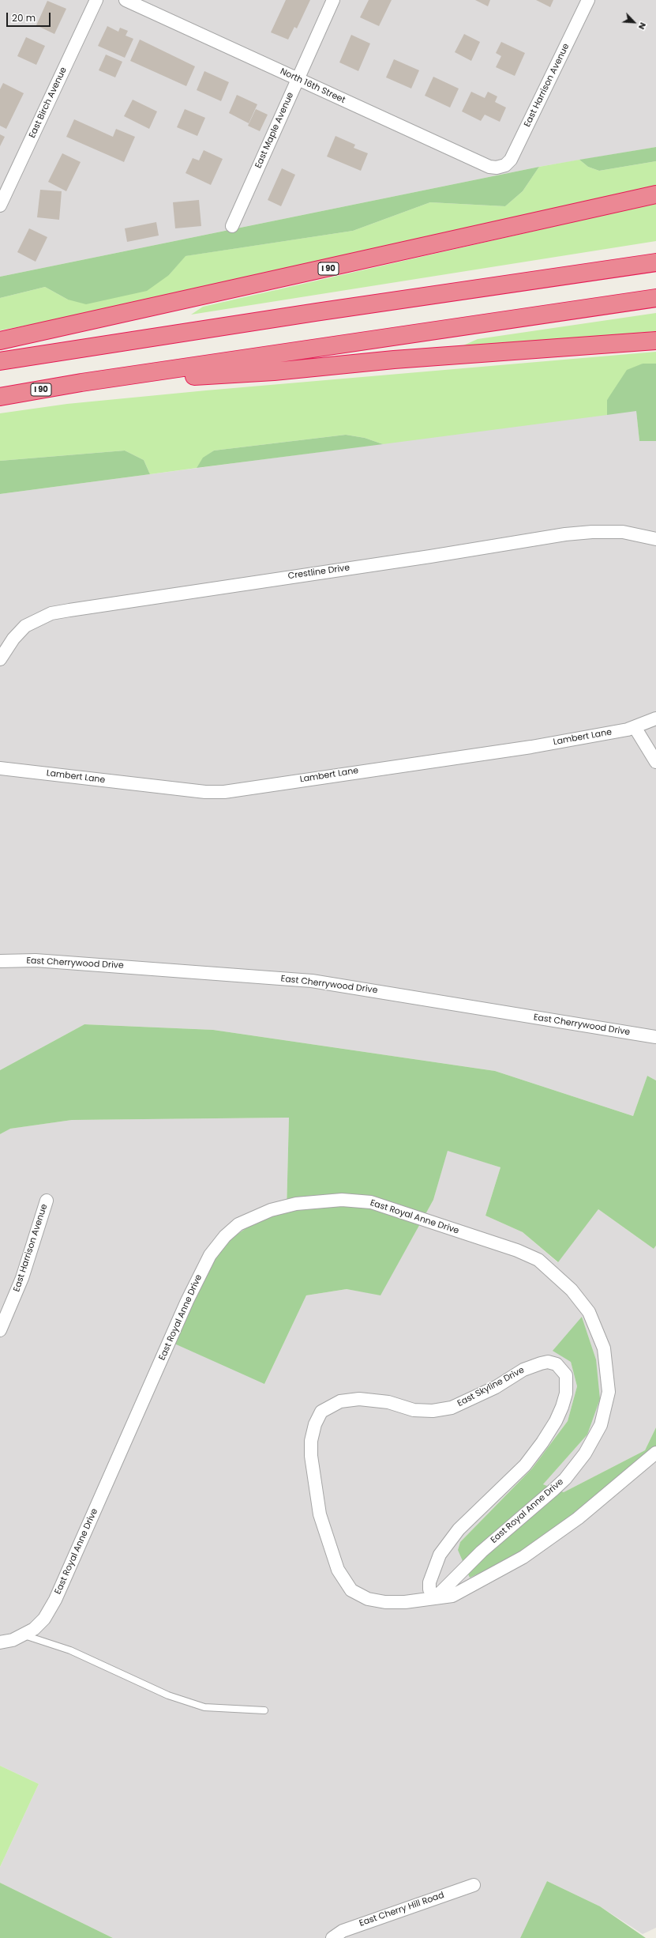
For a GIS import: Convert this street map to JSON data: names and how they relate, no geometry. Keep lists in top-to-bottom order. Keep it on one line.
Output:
{"streets":{"highway":["I 90"],"street":["East Harrison Avenue","North 16th Street","East Birch Avenue","East Maple Avenue","Crestline Drive","Lambert Lane","East Cherrywood Drive","East Royal Anne Drive","East Skyline Drive","East Cherry Hill Road"]},"crossings":[["East Harrison Avenue","North 16th Street"],["North 16th Street","East Maple Avenue"],["East Royal Anne Drive","East Skyline Drive"]],"scale_bar":"20 m","north":"bottom right"}
